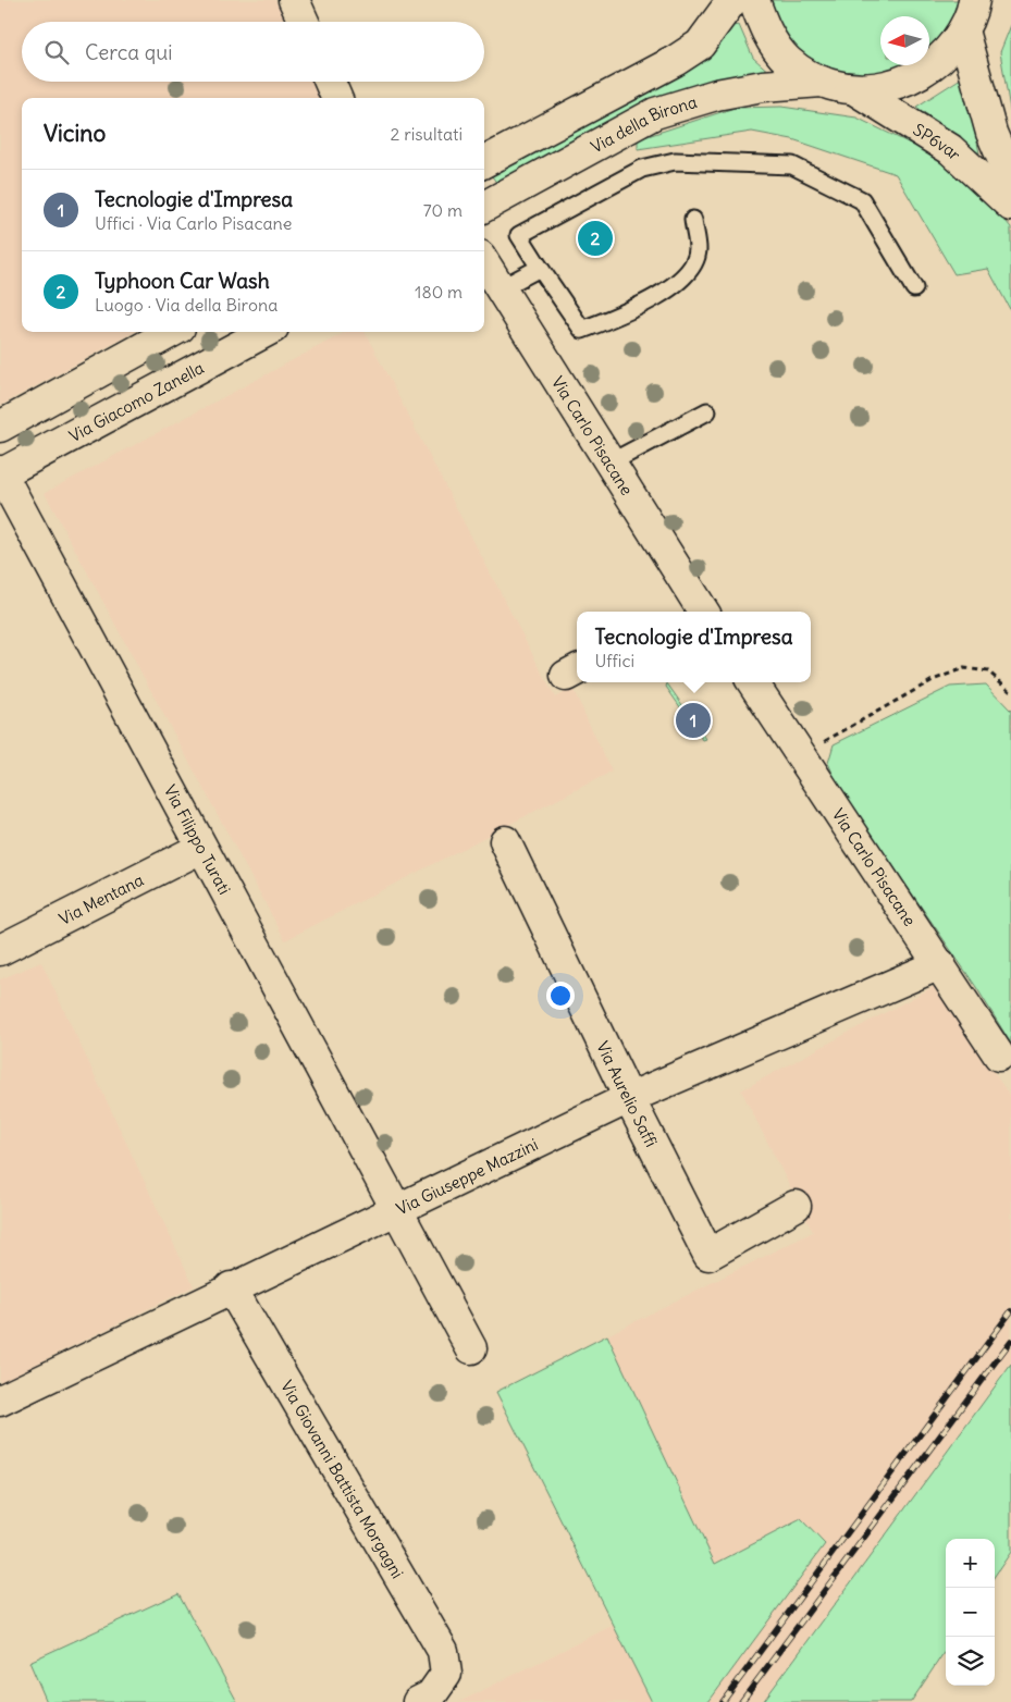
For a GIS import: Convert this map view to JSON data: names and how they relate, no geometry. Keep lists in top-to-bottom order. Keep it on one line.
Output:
{"streets":{"street":["Via della Birona","SP6var","Via Giacomo Zanella","Via Carlo Pisacane","Via Filippo Turati","Via Mentana","Via Aurelio Saffi","Via Giuseppe Mazzini","Via Giovanni Battista Morgagni"]},"crossings":[["Via della Birona","SP6var"],["Via Giacomo Zanella","Via Filippo Turati"],["Via Carlo Pisacane","Via Giuseppe Mazzini"],["Via Filippo Turati","Via Mentana"],["Via Filippo Turati","Via Giuseppe Mazzini"],["Via Aurelio Saffi","Via Giuseppe Mazzini"],["Via Giuseppe Mazzini","Via Giovanni Battista Morgagni"]],"north":"left","page":{"search":"Cerca qui","heading":["Vicino","2 risultati"],"list":[{"mark":"1","name":"Tecnologie d'Impresa","note":"Uffici · Via Carlo Pisacane","value":"70 m"},{"mark":"2","name":"Typhoon Car Wash","note":"Luogo · Via della Birona","value":"180 m"}],"pins":["2","1"],"popup":["Tecnologie d'Impresa","Uffici"],"map_buttons":["+","−"]}}
